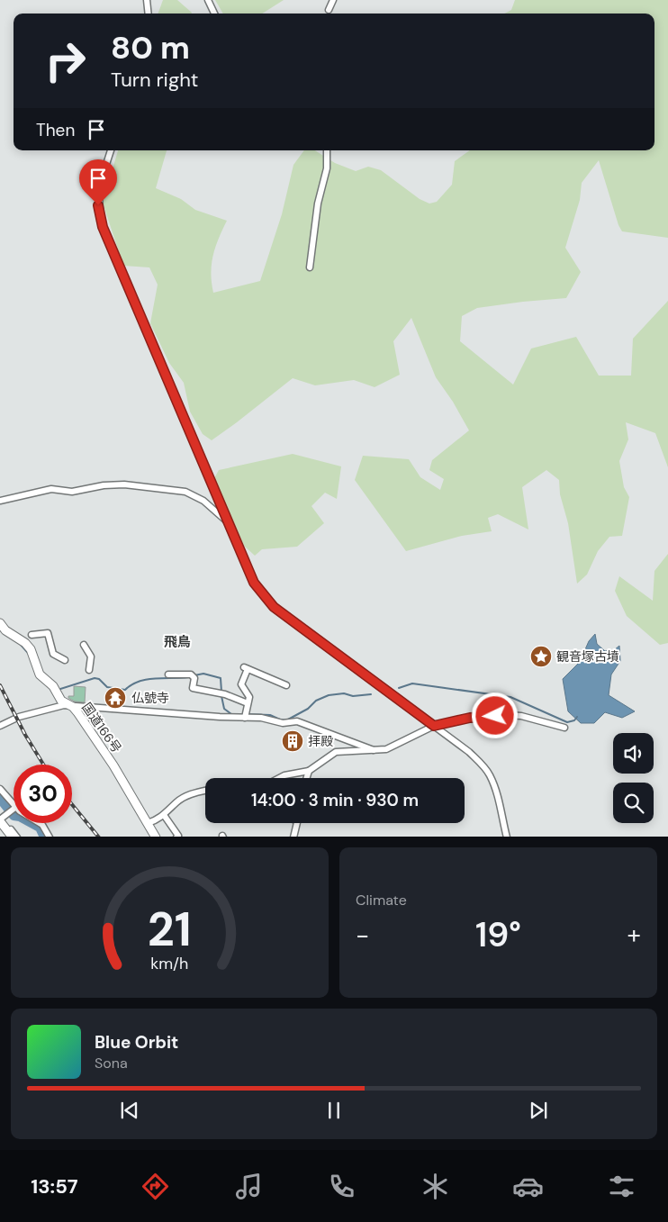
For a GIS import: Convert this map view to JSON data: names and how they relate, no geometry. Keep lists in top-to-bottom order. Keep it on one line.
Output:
{"streets":{"highway":["国道166号"]},"districts":["飛鳥"],"places":{"place":["観音塚古墳"],"temple":["仏號寺"],"building":["拝殿"]},"page":{"turn":["80 m","Turn right"],"then":"Then","limit":"30","trip":"14:00 · 3 min · 930 m","tile":"Climate","heat":["−","19°","+"],"song":["Blue Orbit","Sona"],"tabs":"13:57","gauge":["21","km/h"]}}
